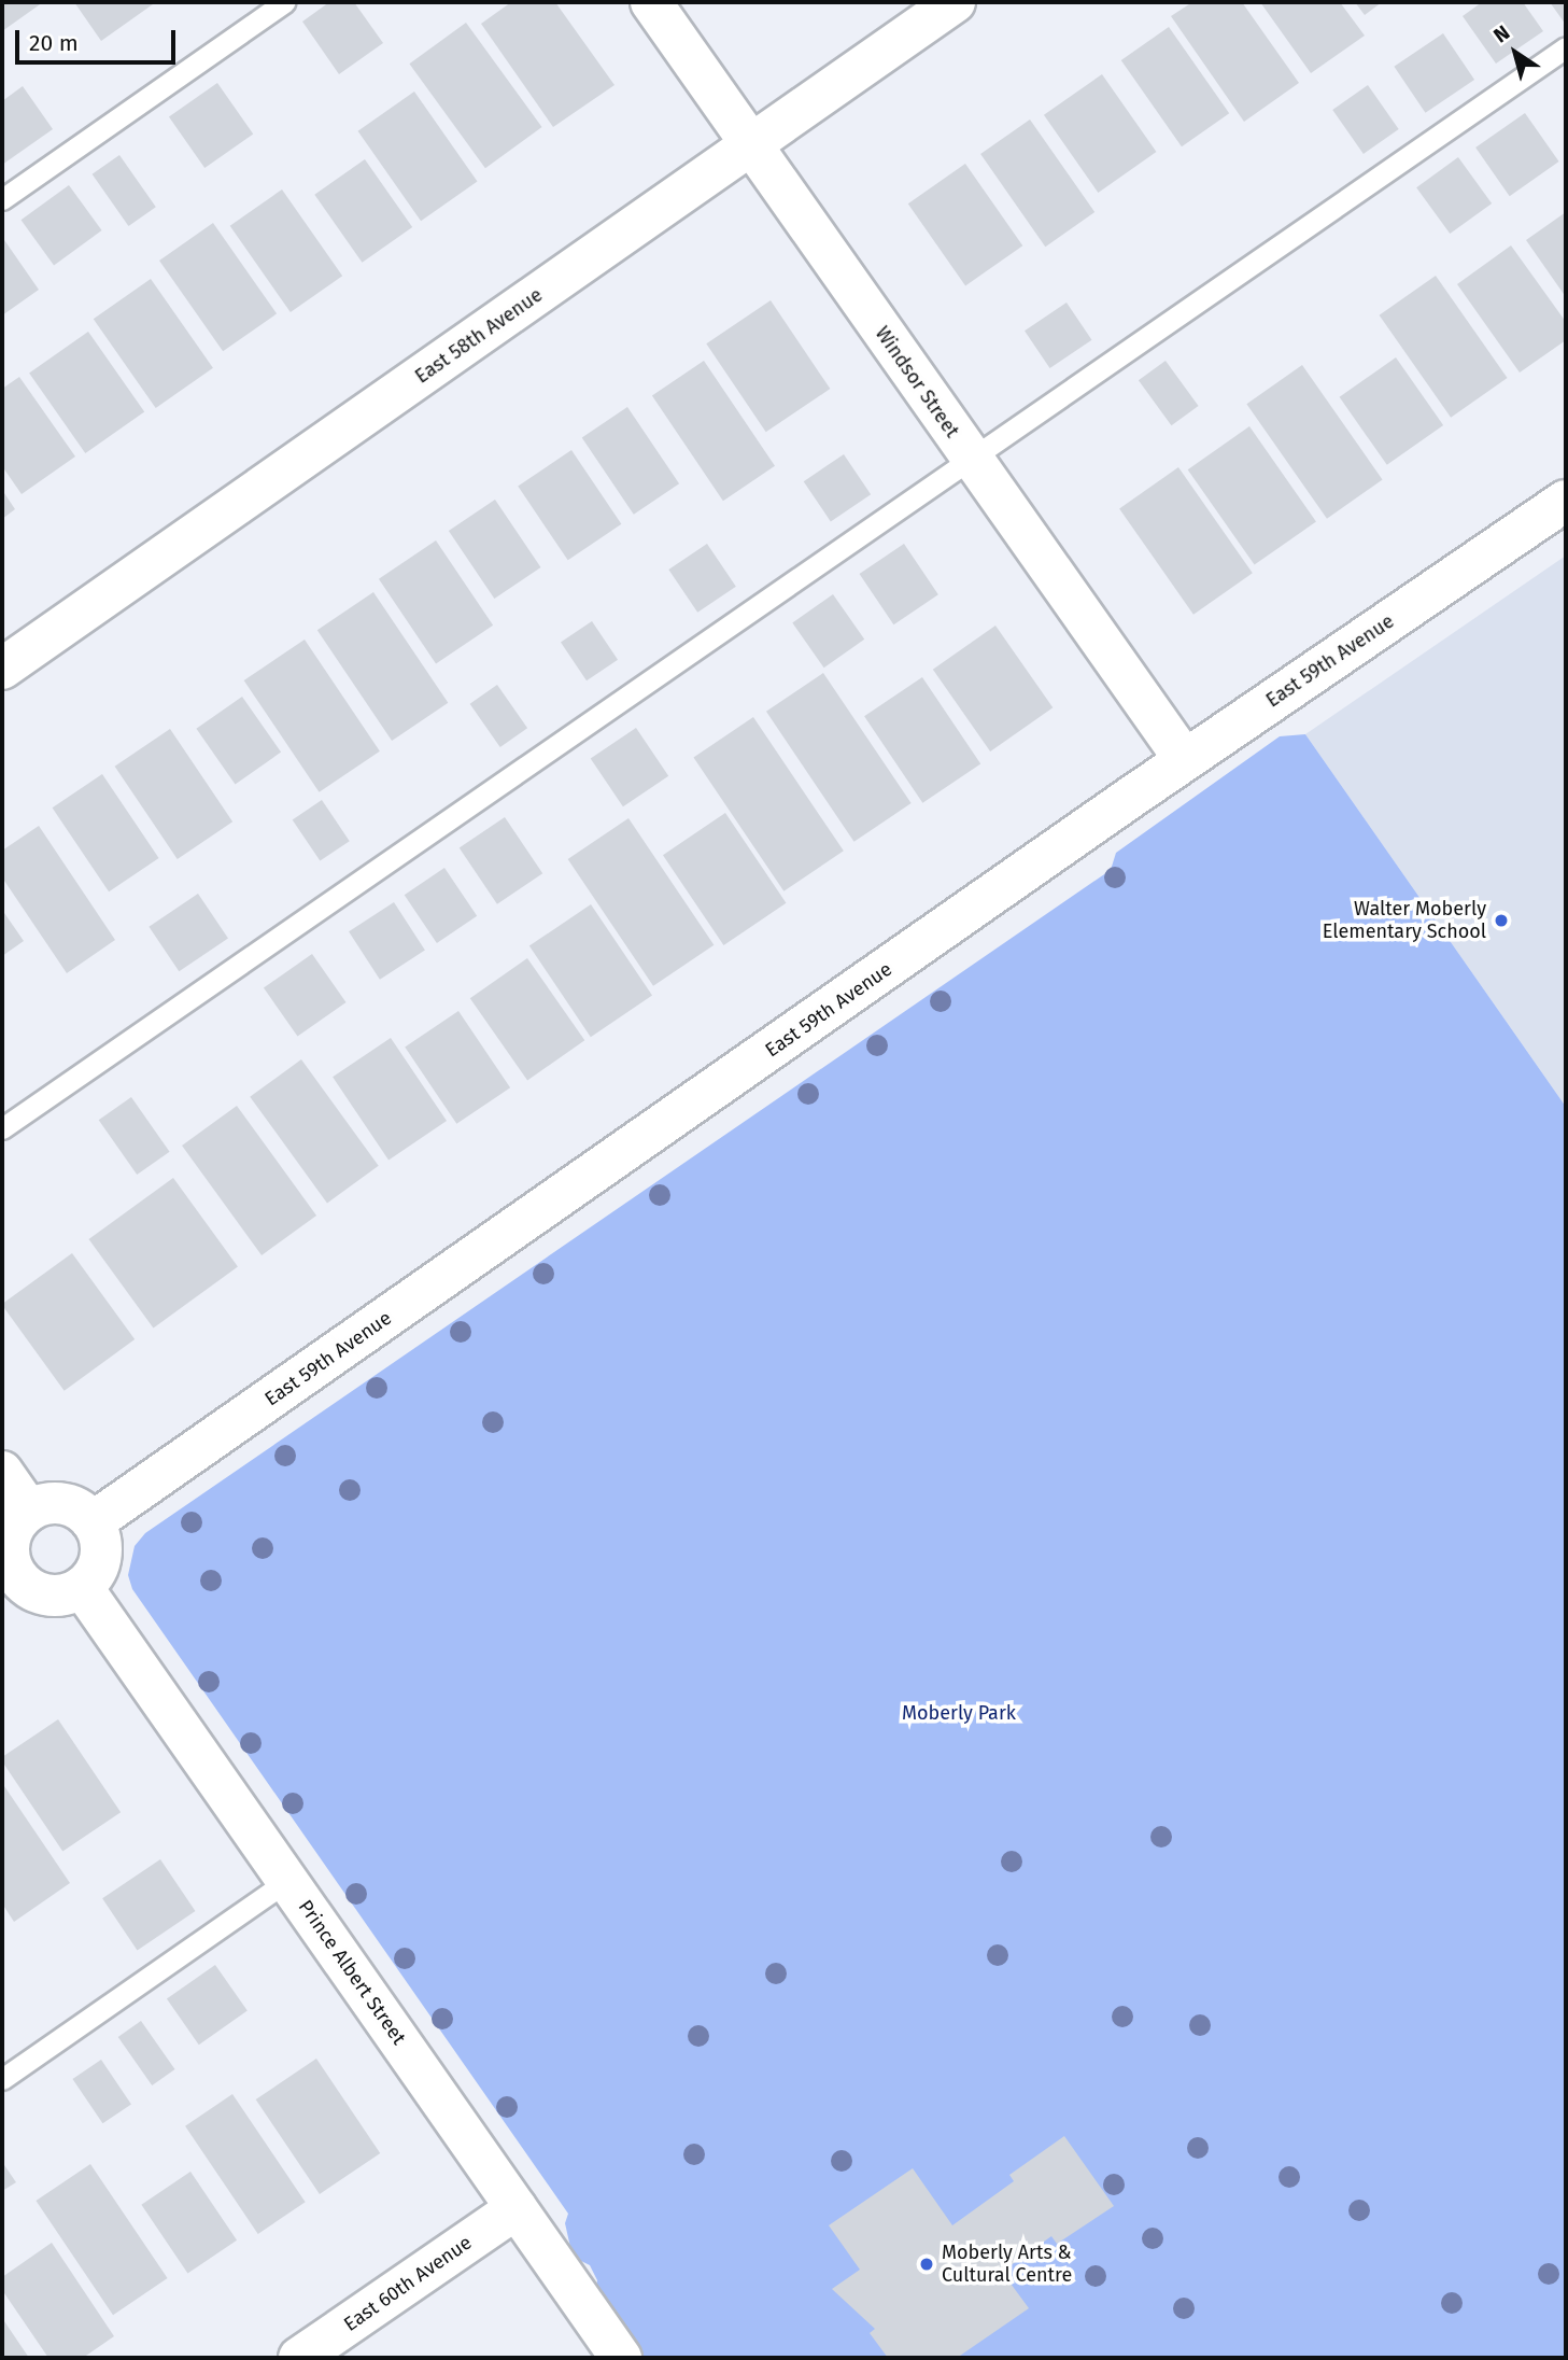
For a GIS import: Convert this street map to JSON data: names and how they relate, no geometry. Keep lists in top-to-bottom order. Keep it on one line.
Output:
{"streets":{"street":["East 58th Avenue","Windsor Street","East 59th Avenue","Prince Albert Street","East 60th Avenue"]},"crossings":[["East 58th Avenue","Windsor Street"],["Windsor Street","East 59th Avenue"],["East 59th Avenue","Prince Albert Street"],["Prince Albert Street","East 60th Avenue"]],"parks":["Moberly Park"],"places":["Walter Moberly Elementary School","Moberly Arts & Cultural Centre"],"scale_bar":"20 m","north":"top left"}
